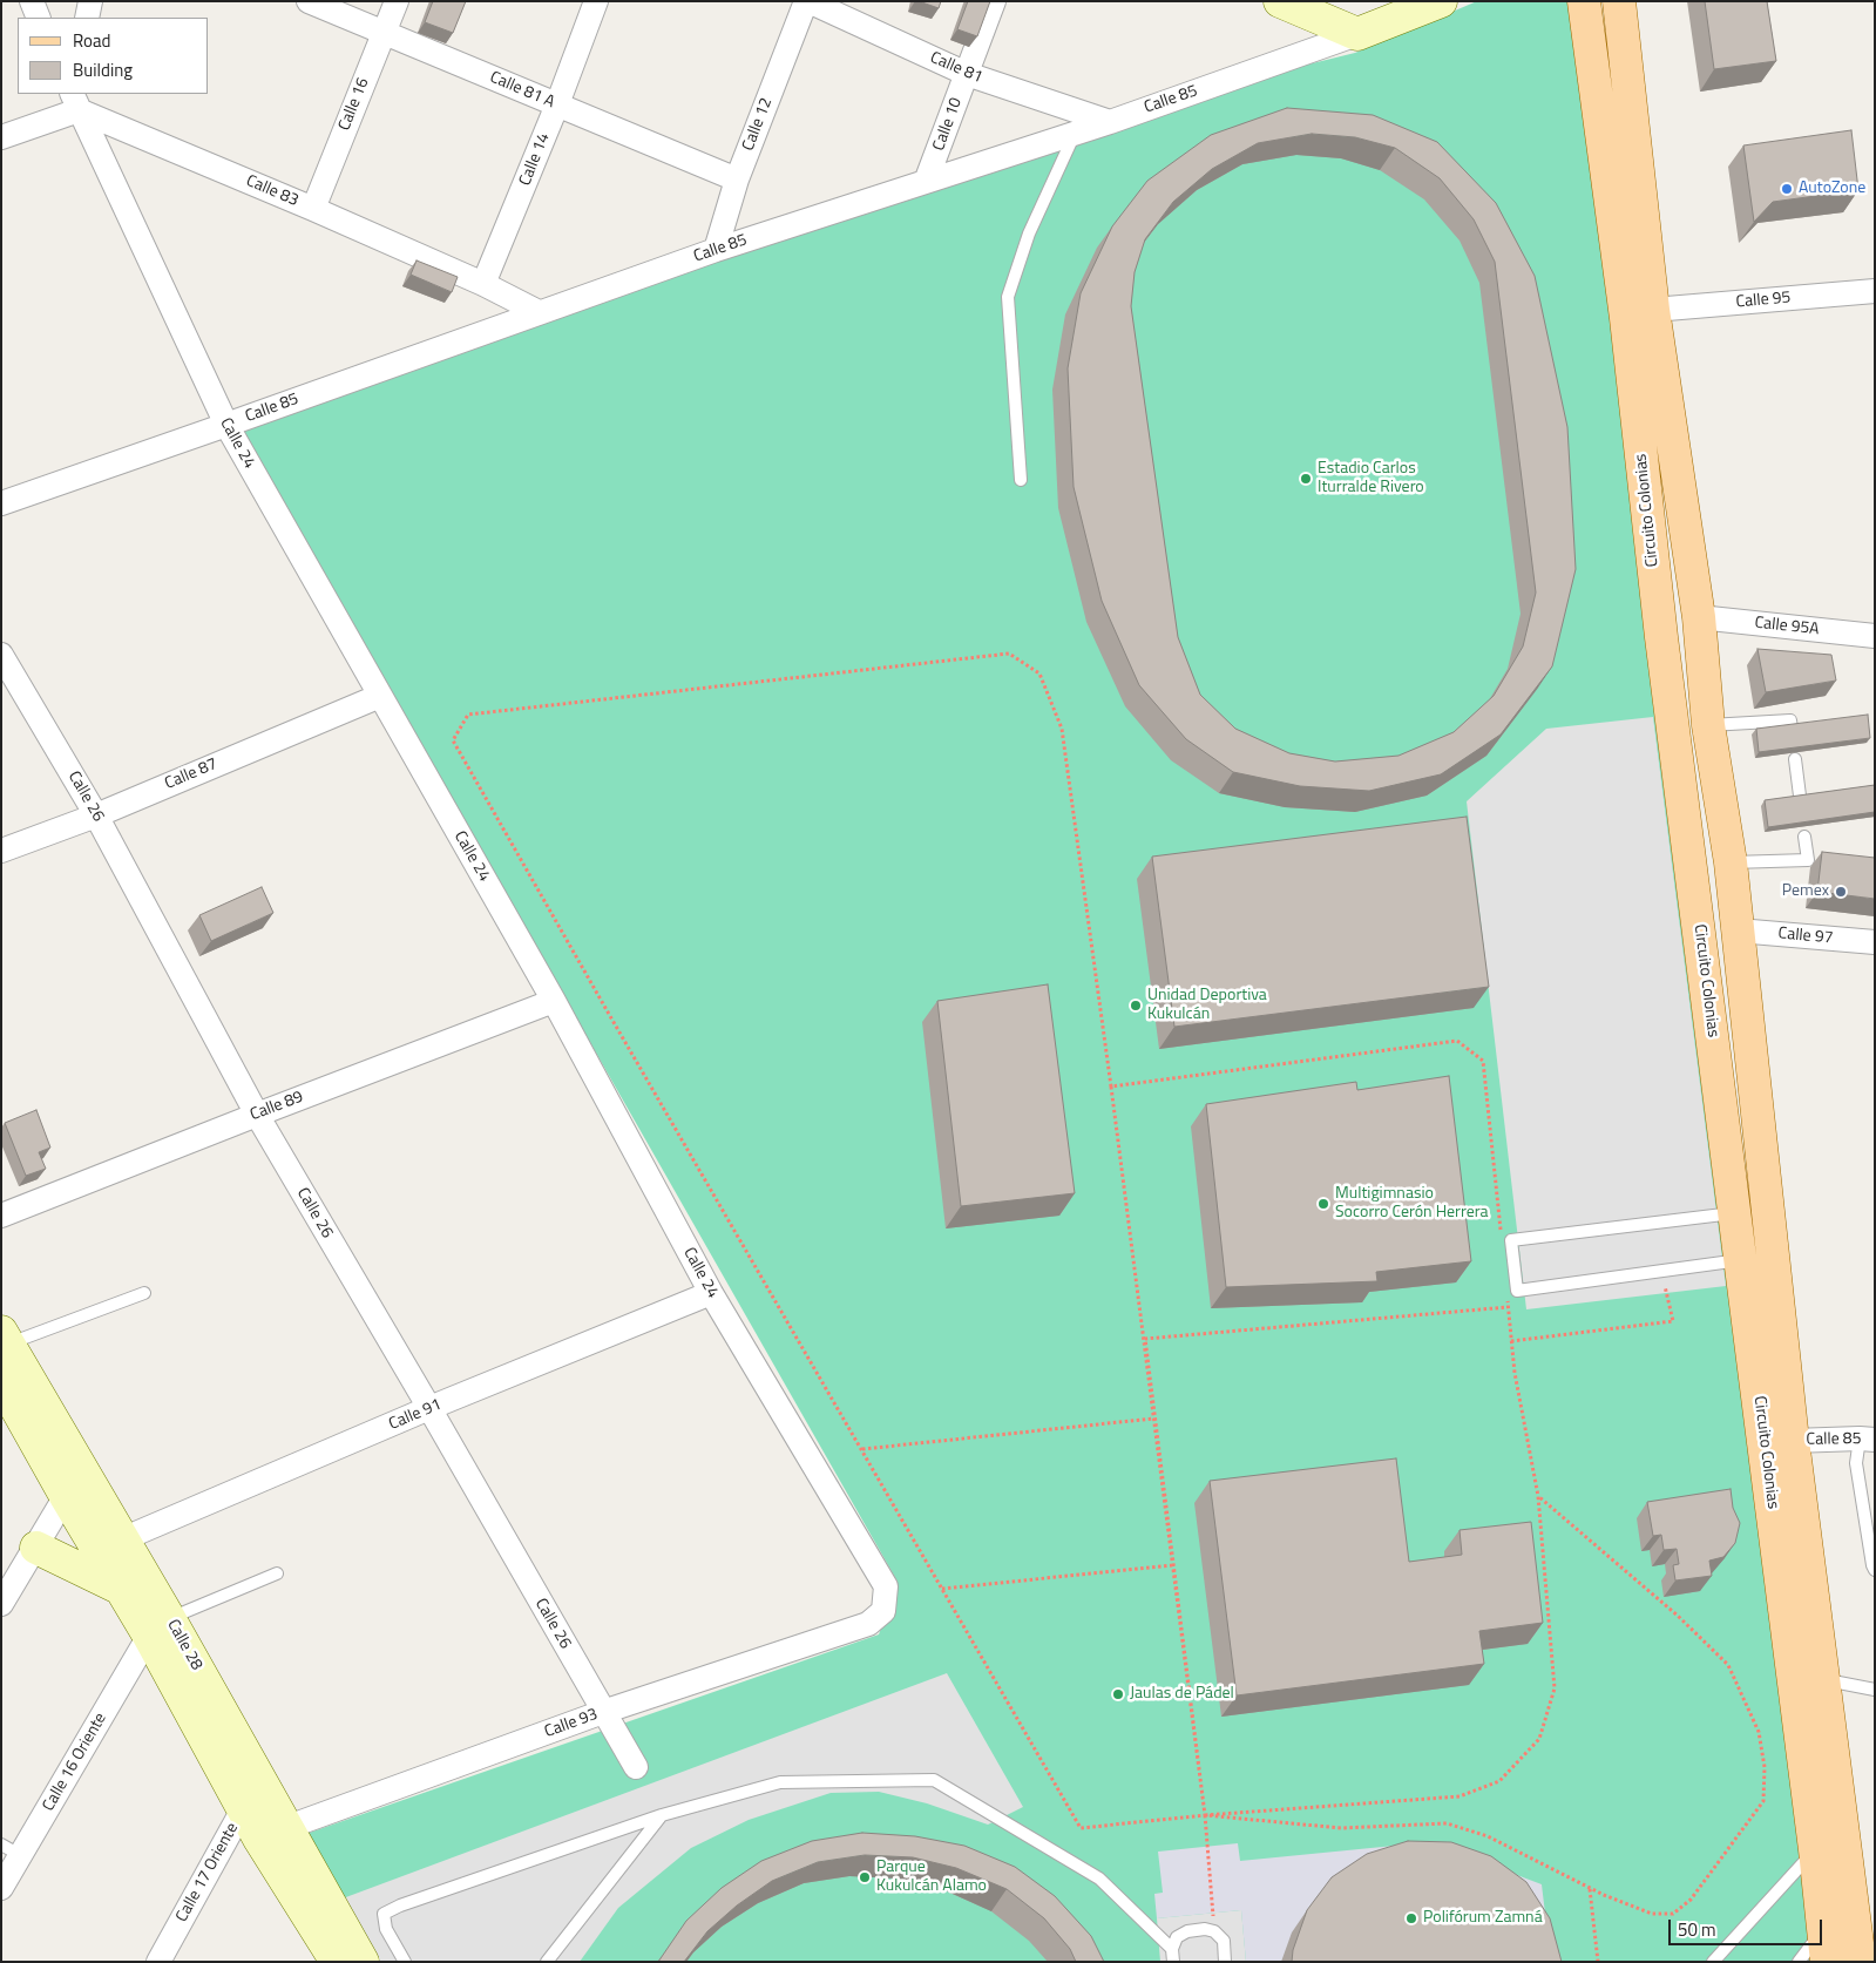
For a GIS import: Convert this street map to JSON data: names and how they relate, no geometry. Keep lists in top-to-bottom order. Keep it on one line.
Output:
{"streets":{"main road":["Circuito Colonias"],"street":["Calle 81","Calle 81 A","Calle 85","Calle 16","Calle 12","Calle 10","Calle 14","Calle 83","Calle 95","Calle 24","Calle 95A","Calle 87","Calle 26","Calle 97","Calle 89","Calle 91","Calle 28","Calle 93","Calle 16 Oriente","Calle 17 Oriente"]},"crossings":[["Calle 81","Calle 85"],["Calle 81","Calle 12"],["Calle 81","Calle 10"],["Calle 81 A","Calle 16"],["Calle 81 A","Calle 12"],["Calle 81 A","Calle 14"],["Calle 85","Calle 12"],["Calle 85","Calle 10"],["Calle 85","Calle 83"],["Calle 85","Calle 24"],["Calle 85","Circuito Colonias"],["Calle 16","Calle 83"],["Calle 14","Calle 83"],["Calle 83","Calle 24"],["Calle 95","Circuito Colonias"],["Calle 24","Calle 87"],["Calle 24","Calle 89"],["Calle 24","Calle 91"],["Calle 24","Calle 93"],["Circuito Colonias","Calle 95A"],["Circuito Colonias","Calle 97"],["Calle 87","Calle 26"],["Calle 26","Calle 89"],["Calle 26","Calle 91"],["Calle 26","Calle 93"],["Calle 91","Calle 28"],["Calle 28","Calle 93"],["Calle 28","Calle 16 Oriente"],["Calle 28","Calle 17 Oriente"]],"places":["AutoZone","Estadio Carlos Iturralde Rivero","Pemex","Unidad Deportiva Kukulcán","Multigimnasio Socorro Cerón Herrera","Jaulas de Pádel","Parque Kukulcán Alamo","Polifórum Zamná"],"legend":["Road","Building"],"scale_bar":"50 m"}
